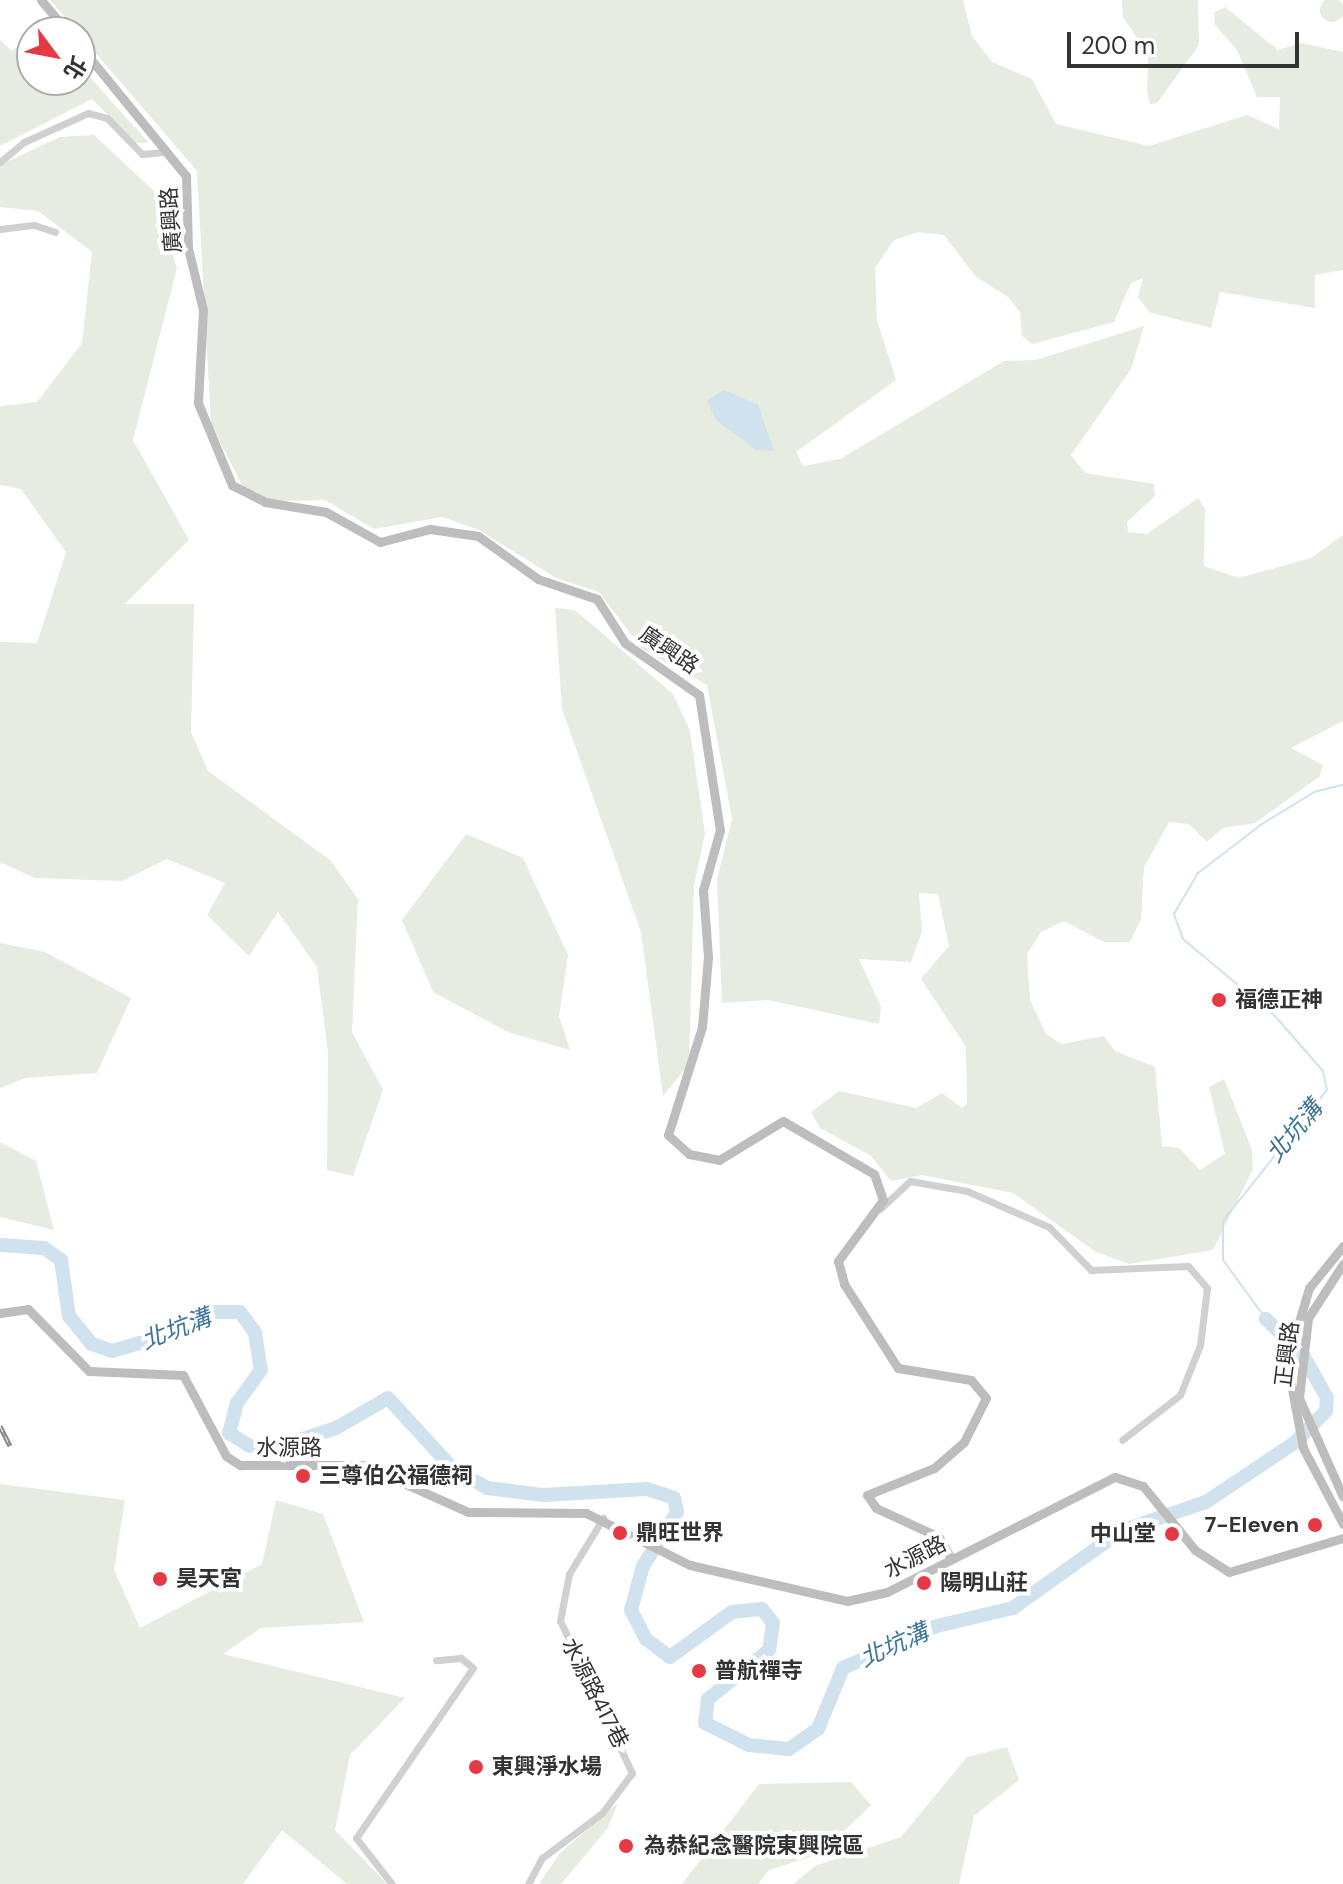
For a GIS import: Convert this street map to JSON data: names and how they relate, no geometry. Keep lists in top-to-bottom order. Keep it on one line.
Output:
{"streets":{"street":["廣興路","正興路","水源路","水源路417巷"]},"crossings":[["水源路","水源路417巷"]],"water":["北坑溝"],"places":["福德正神","三尊伯公福德祠","7-Eleven","鼎旺世界","中山堂","昊天宮","陽明山莊","普航禪寺","東興淨水場","為恭紀念醫院東興院區"],"scale_bar":"200 m","north":"bottom right"}
